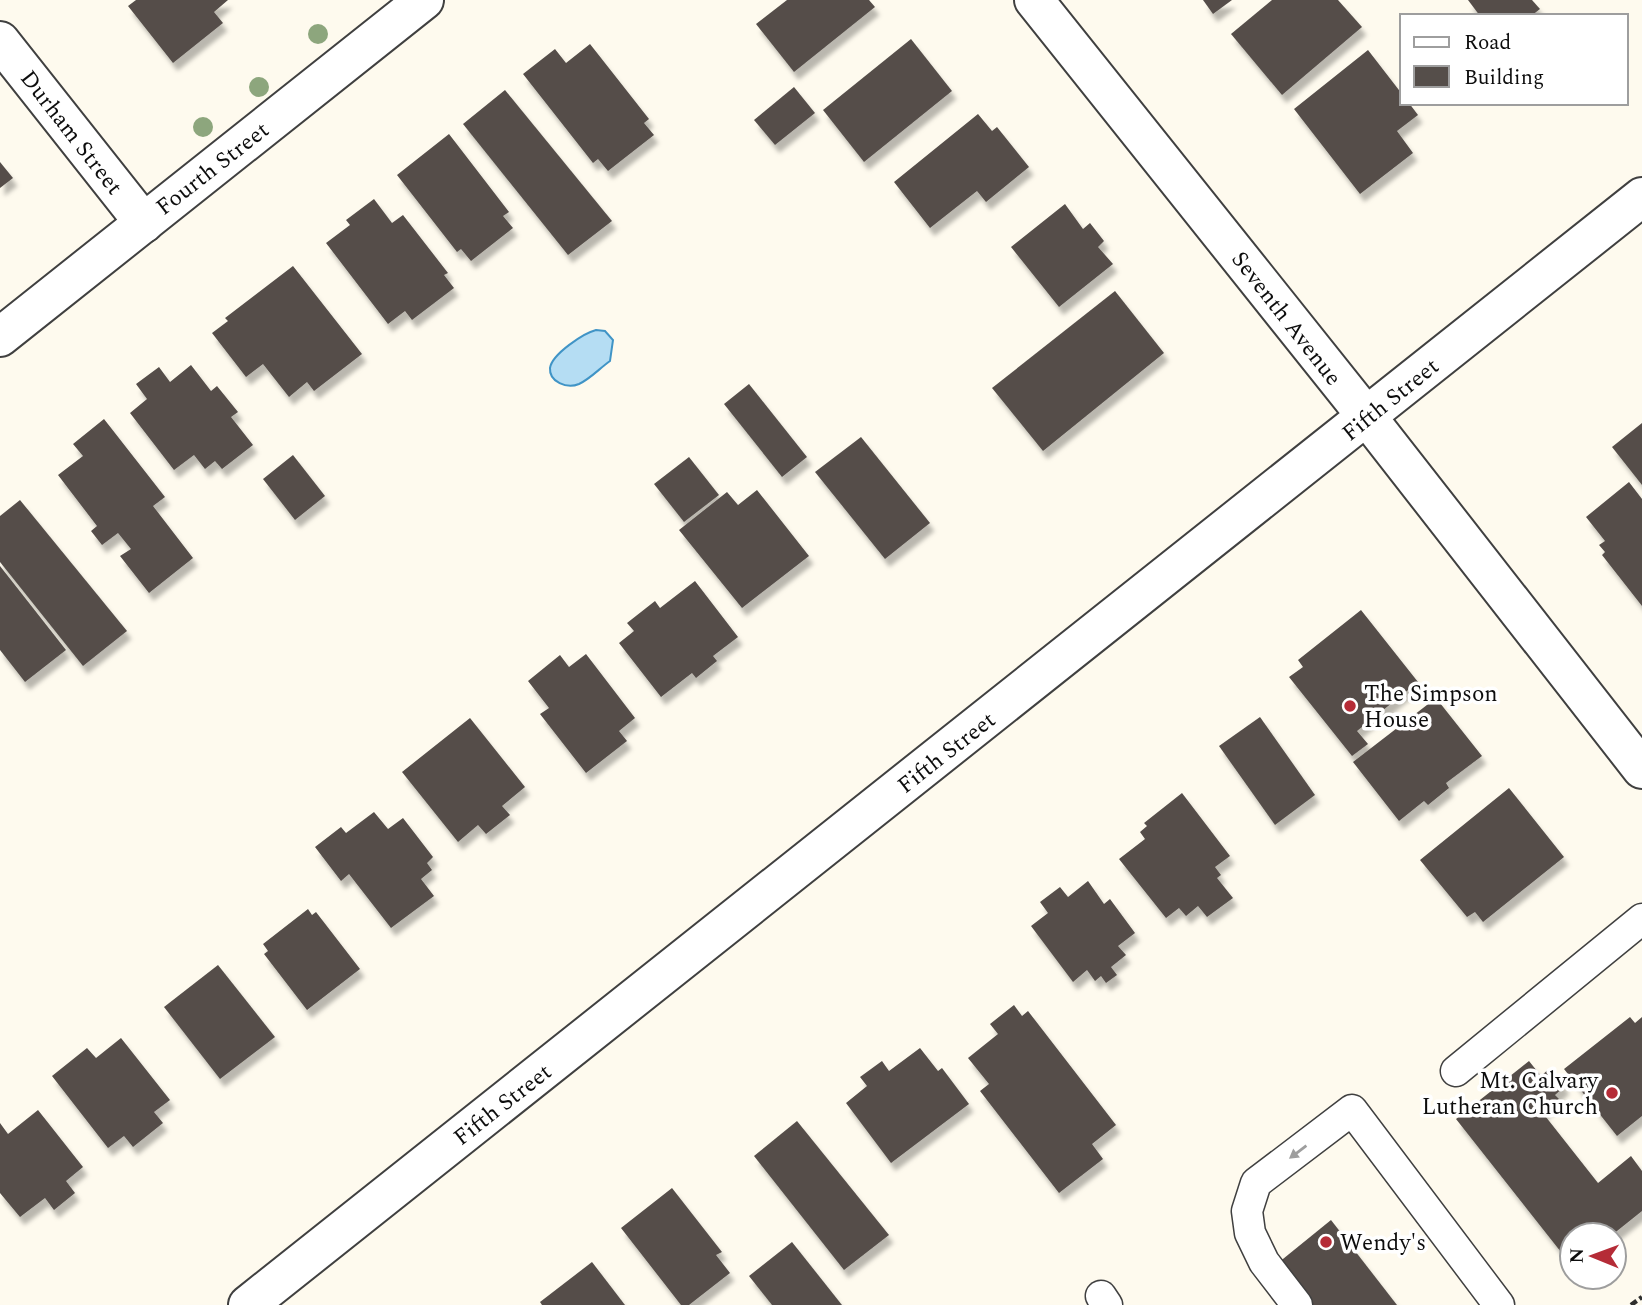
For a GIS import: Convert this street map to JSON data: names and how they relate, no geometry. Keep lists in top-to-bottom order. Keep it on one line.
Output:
{"streets":{"street":["Durham Street","Fourth Street","Seventh Avenue","Fifth Street"]},"crossings":[["Durham Street","Fourth Street"],["Seventh Avenue","Fifth Street"]],"places":["The Simpson House","Mt. Calvary Lutheran Church","Wendy's"],"legend":["Road","Building"],"north":"left"}
